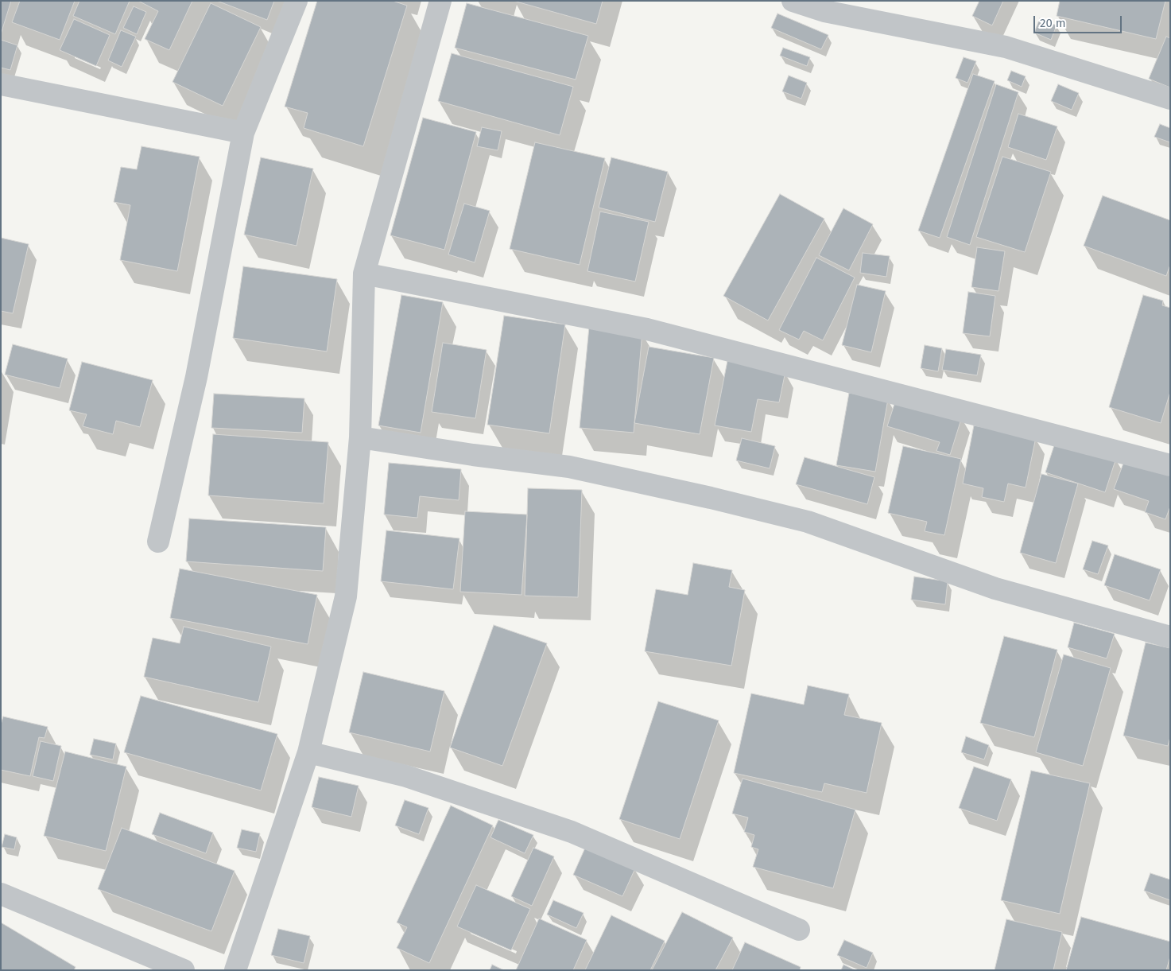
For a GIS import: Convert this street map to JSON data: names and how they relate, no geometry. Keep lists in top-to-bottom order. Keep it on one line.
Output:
{"scale_bar":"20 m"}
